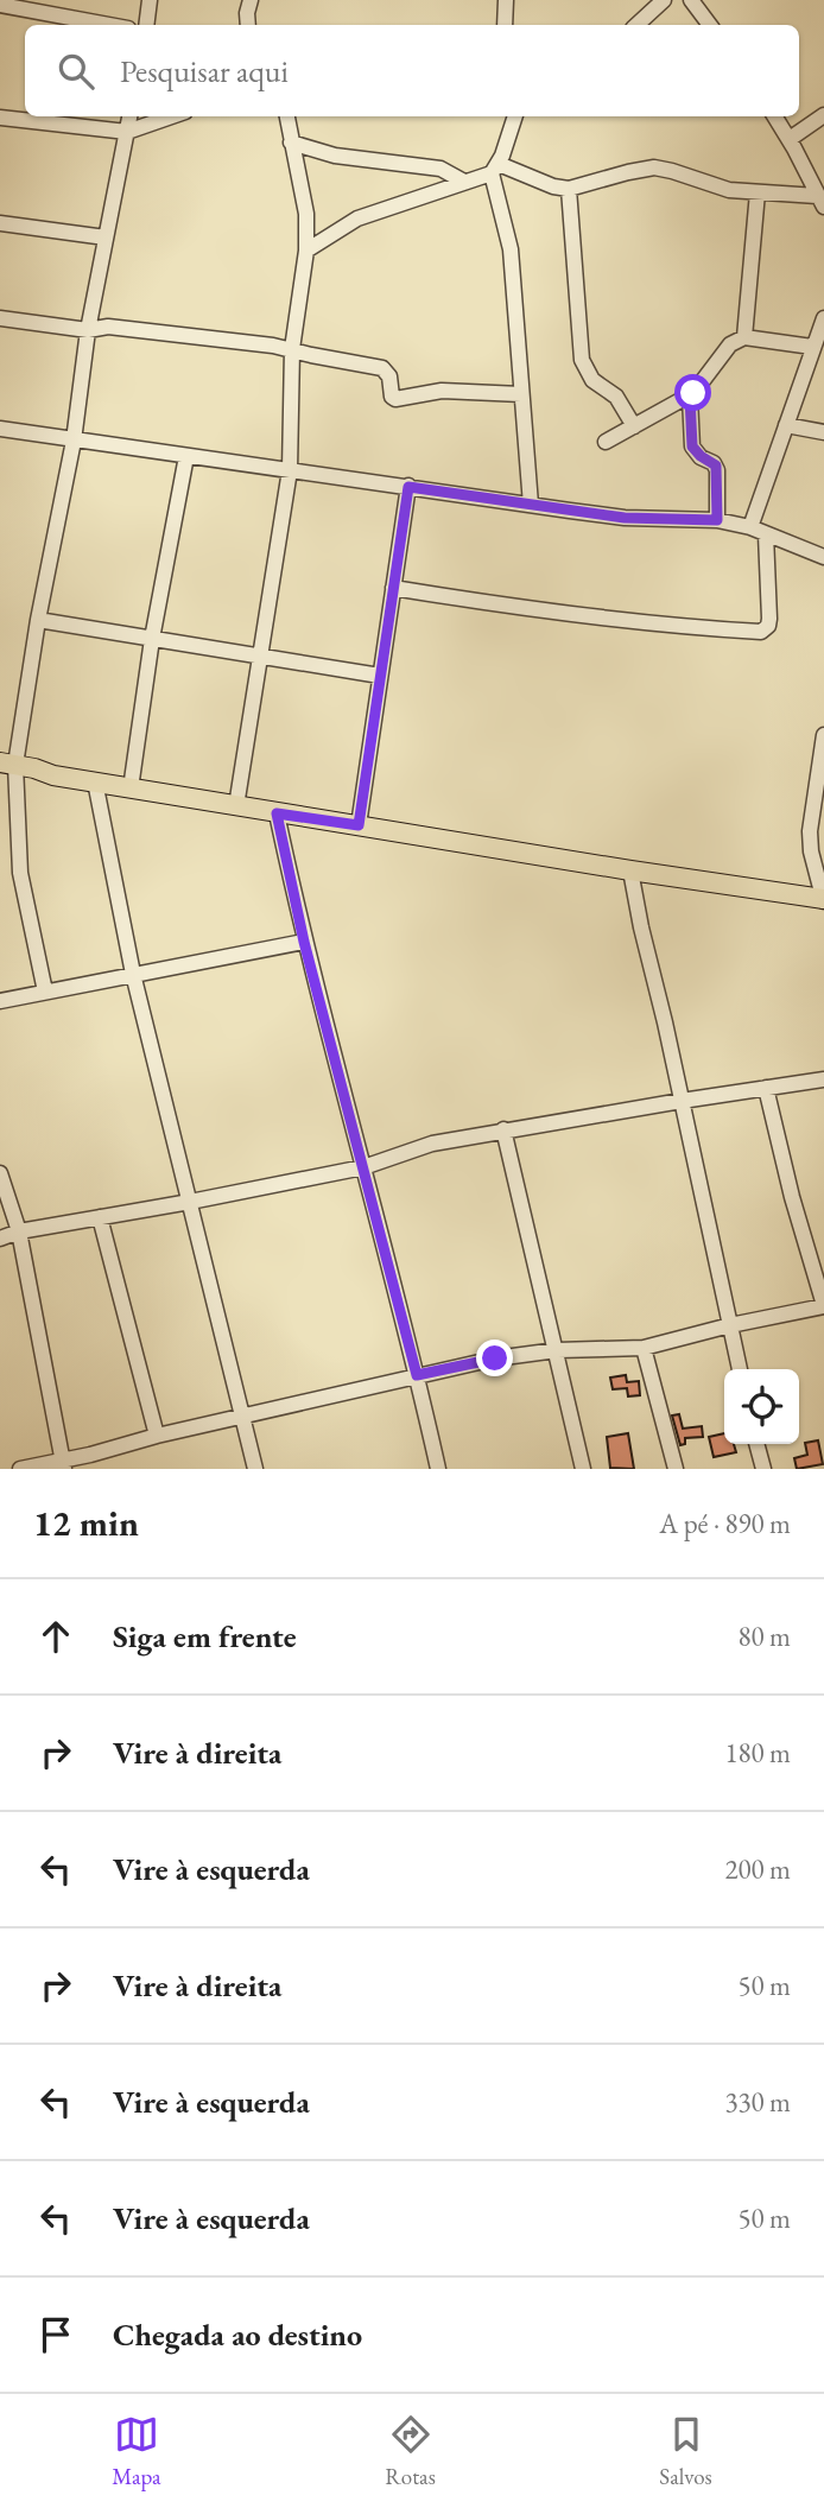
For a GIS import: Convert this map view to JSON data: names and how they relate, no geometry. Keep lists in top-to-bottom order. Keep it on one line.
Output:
{"page":{"search":"Pesquisar aqui","heading":["12 min","A pé · 890 m"],"list":[["Siga em frente","80 m"],["Vire à direita","180 m"],["Vire à esquerda","200 m"],["Vire à direita","50 m"],["Vire à esquerda","330 m"],["Vire à esquerda","50 m"],"Chegada ao destino"],"nav":["Mapa","Rotas","Salvos"]}}
